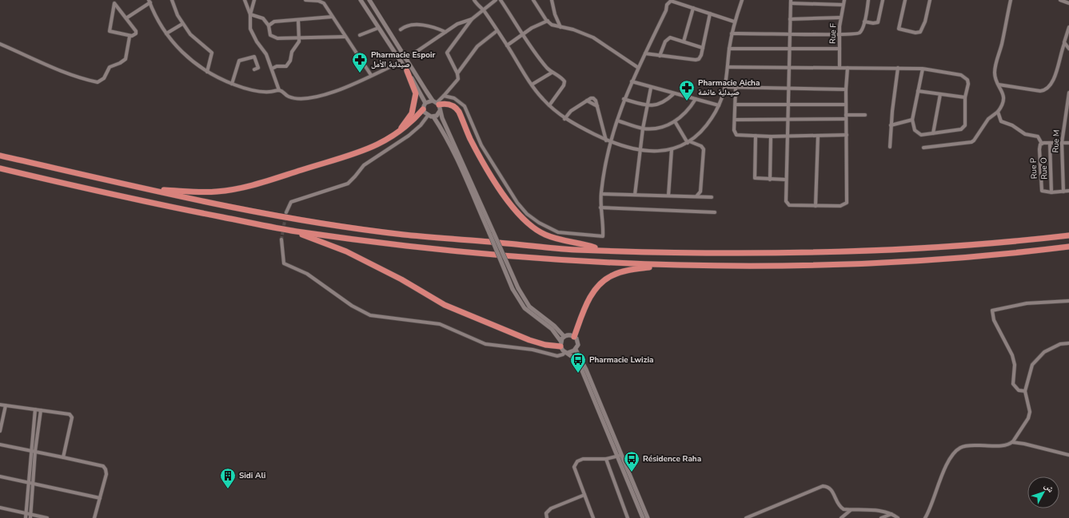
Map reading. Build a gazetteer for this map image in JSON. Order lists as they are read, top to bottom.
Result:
{
  "streets": {
    "street": [
      "Rue F",
      "Rue M",
      "Rue P",
      "Rue O"
    ]
  },
  "crossings": [
    ["Rue P", "Rue O"]
  ],
  "places": {
    "pharmacy": ["Pharmacie Espoir صيدلية الأمل", "Pharmacie Aicha صيدلية عائشة"],
    "bus stop": ["Pharmacie Lwizia", "Résidence Raha"],
    "building": ["Sidi Ali"]
  },
  "north": "top right"
}
